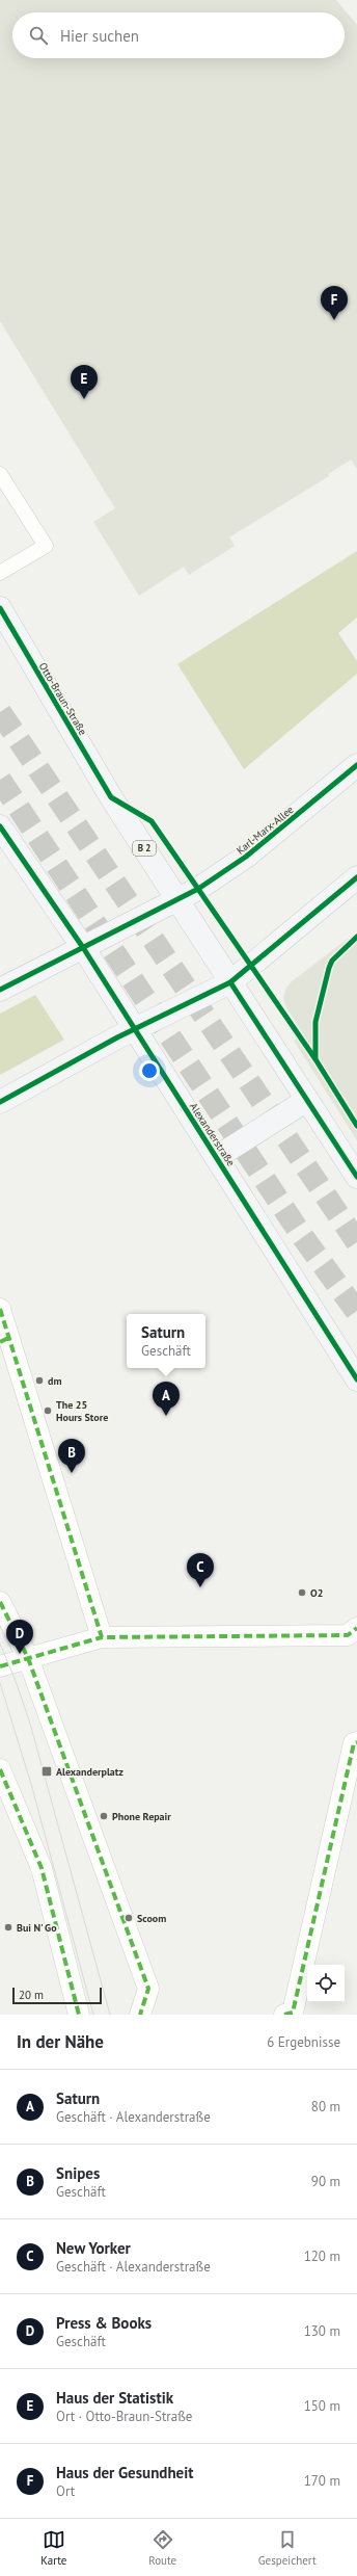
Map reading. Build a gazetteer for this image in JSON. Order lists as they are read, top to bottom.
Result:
{
  "streets": {
    "main road": [
      "Otto-Braun-Straße",
      "Karl-Marx-Allee",
      "B 2",
      "Alexanderstraße"
    ]
  },
  "crossings": [
    ["Otto-Braun-Straße", "Karl-Marx-Allee"],
    ["Otto-Braun-Straße", "B 2"],
    ["Karl-Marx-Allee", "B 2"]
  ],
  "places": {
    "other": [
      "dm",
      "The 25 Hours Store",
      "O2",
      "Phone Repair",
      "Scoom",
      "Bui N' Go"
    ],
    "transit": ["Alexanderplatz"]
  },
  "scale_bar": "20 m",
  "page": {
    "search": "Hier suchen",
    "pins": [
      "F",
      "E",
      "A",
      "B",
      "C",
      "D"
    ],
    "popup": ["Saturn", "Geschäft"],
    "scale": "20 m",
    "heading": ["In der Nähe", "6 Ergebnisse"],
    "list": [
      {
        "mark": "A",
        "name": "Saturn",
        "note": "Geschäft · Alexanderstraße",
        "value": "80 m"
      },
      {
        "mark": "B",
        "name": "Snipes",
        "note": "Geschäft",
        "value": "90 m"
      },
      {
        "mark": "C",
        "name": "New Yorker",
        "note": "Geschäft · Alexanderstraße",
        "value": "120 m"
      },
      {
        "mark": "D",
        "name": "Press & Books",
        "note": "Geschäft",
        "value": "130 m"
      },
      {
        "mark": "E",
        "name": "Haus der Statistik",
        "note": "Ort · Otto-Braun-Straße",
        "value": "150 m"
      },
      {
        "mark": "F",
        "name": "Haus der Gesundheit",
        "note": "Ort",
        "value": "170 m"
      }
    ],
    "nav": ["Karte", "Route", "Gespeichert"]
  }
}
